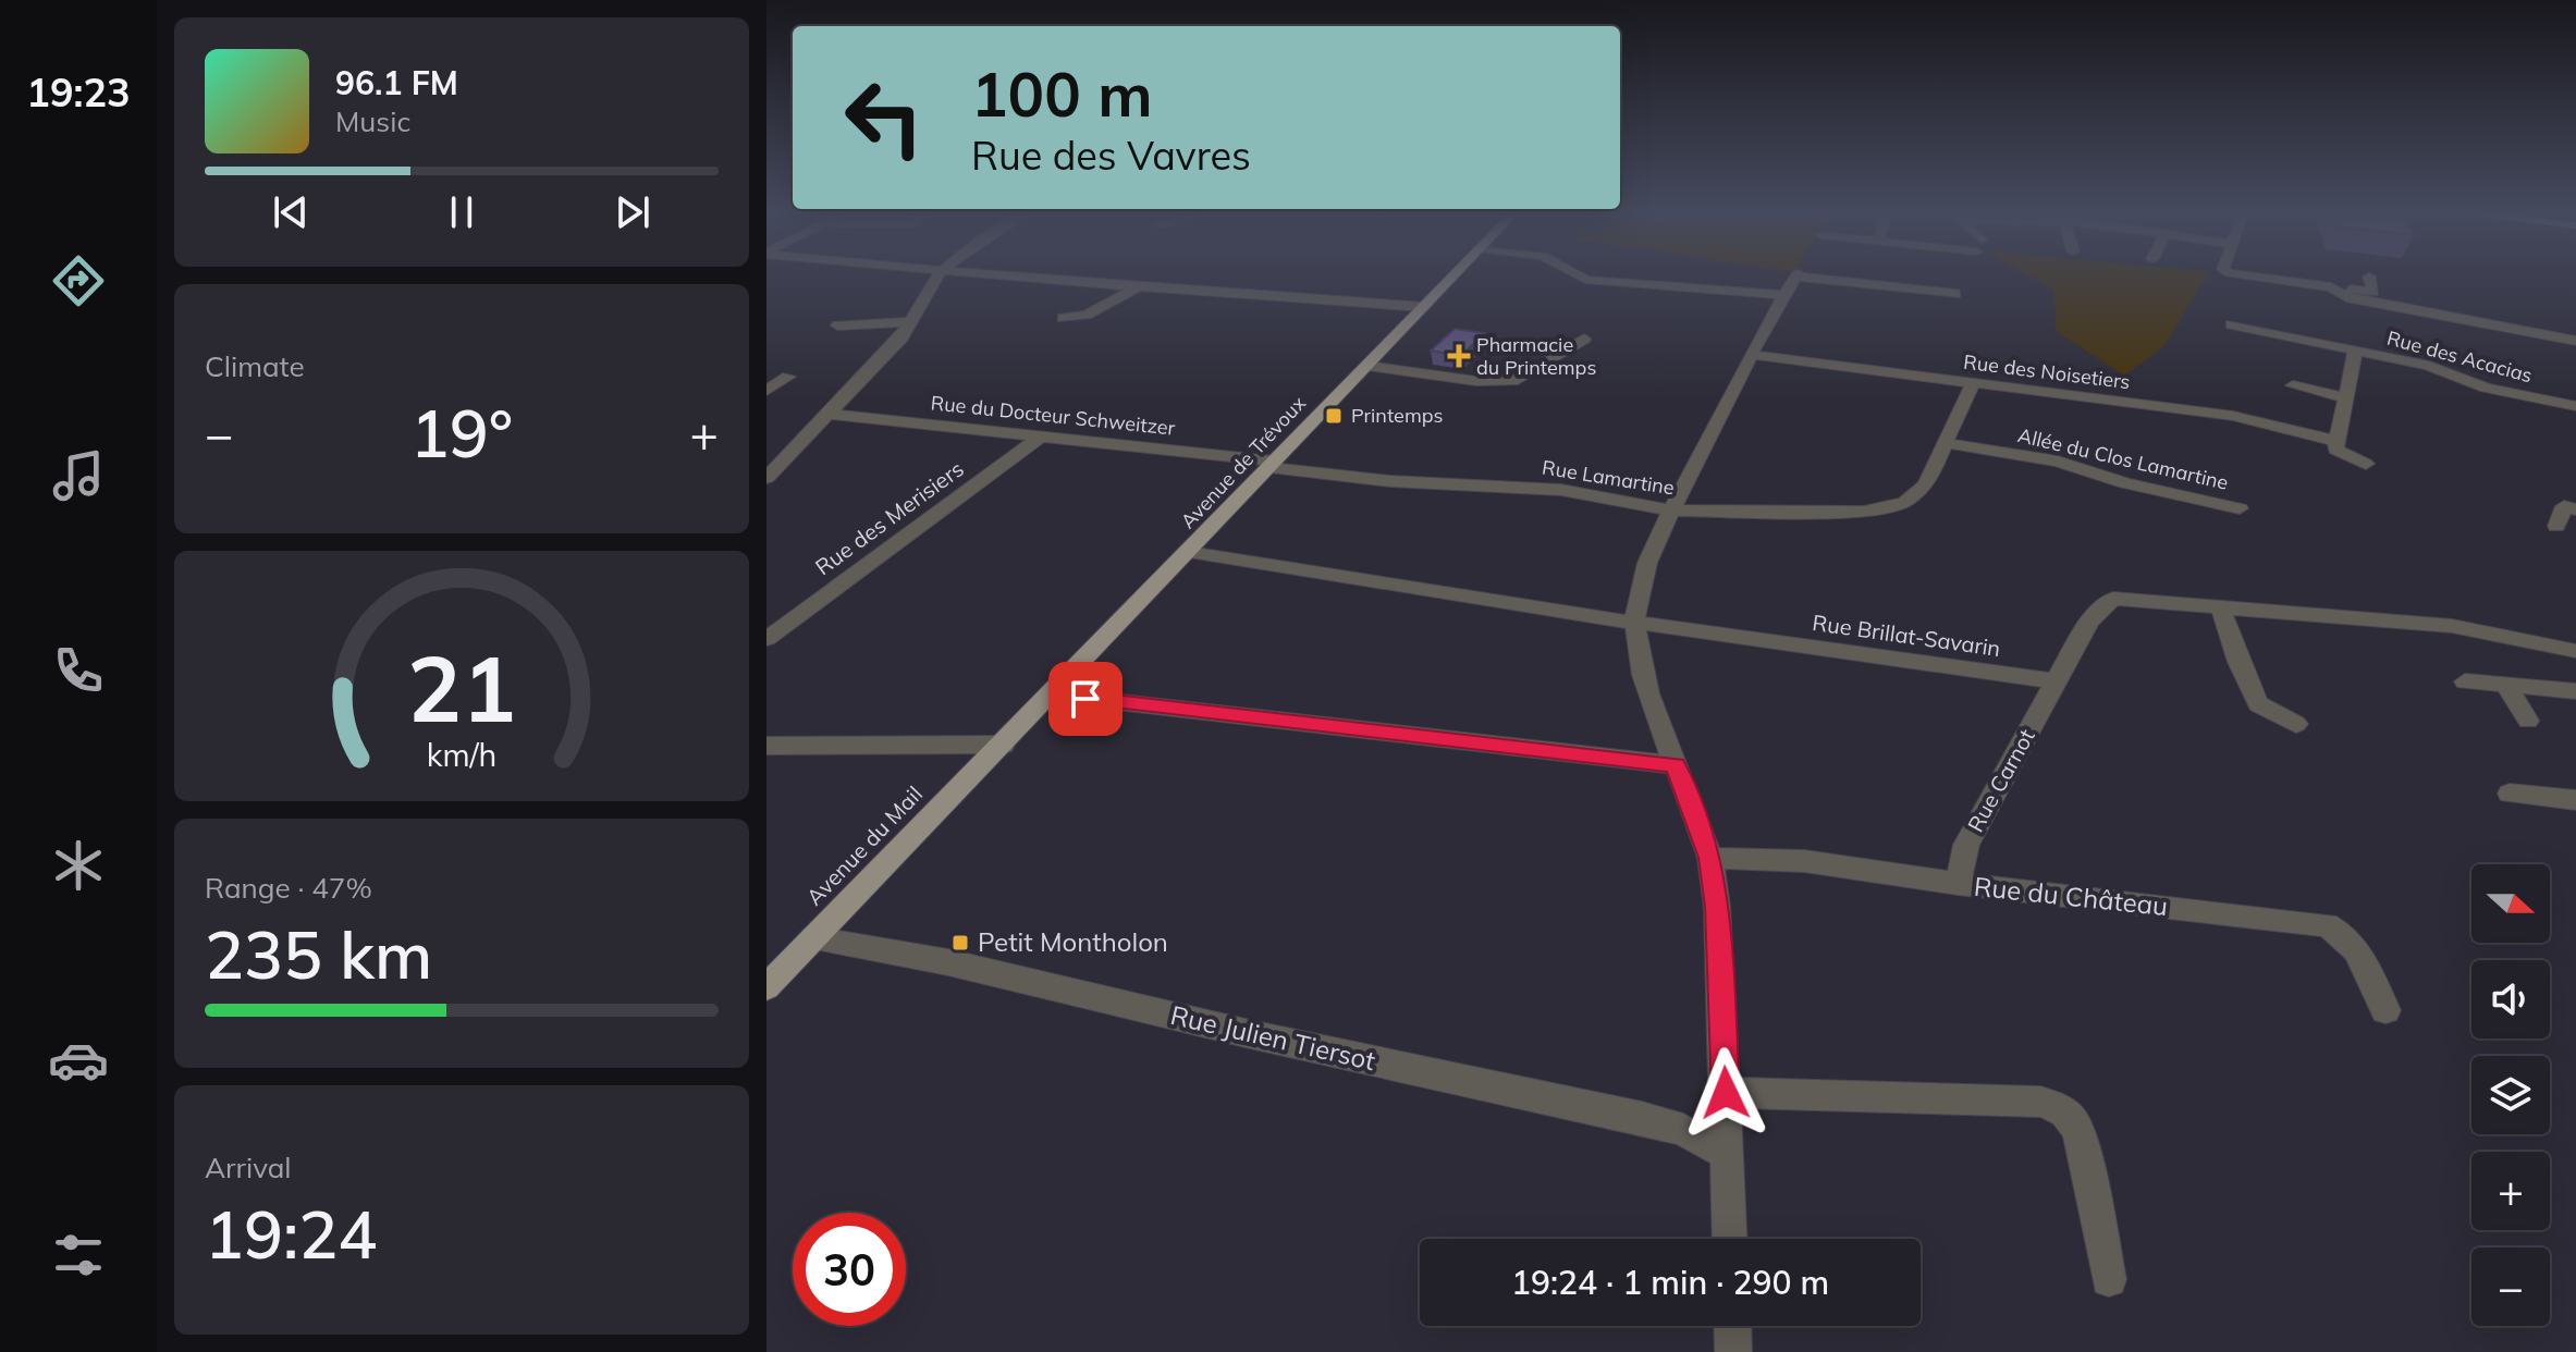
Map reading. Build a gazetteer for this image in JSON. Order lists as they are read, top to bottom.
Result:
{
  "streets": {
    "main road": ["Avenue de Trévoux", "Avenue du Mail"],
    "street": [
      "Rue des Acacias",
      "Rue des Noisetiers",
      "Rue du Docteur Schweitzer",
      "Allée du Clos Lamartine",
      "Rue Lamartine",
      "Rue des Merisiers",
      "Rue Brillat-Savarin",
      "Rue Carnot",
      "Rue du Château",
      "Rue Julien Tiersot"
    ]
  },
  "crossings": [
    ["Rue des Noisetiers", "Rue Lamartine"],
    ["Rue du Docteur Schweitzer", "Avenue de Trévoux"],
    ["Rue du Docteur Schweitzer", "Rue Lamartine"],
    ["Rue du Docteur Schweitzer", "Rue des Merisiers"],
    ["Allée du Clos Lamartine", "Rue Lamartine"],
    ["Avenue de Trévoux", "Rue Lamartine"],
    ["Avenue de Trévoux", "Rue Brillat-Savarin"],
    ["Avenue de Trévoux", "Avenue du Mail"],
    ["Rue Brillat-Savarin", "Rue Carnot"],
    ["Rue Carnot", "Rue du Château"],
    ["Avenue du Mail", "Rue Julien Tiersot"]
  ],
  "places": {
    "health": ["Pharmacie du Printemps"],
    "transit": ["Printemps", "Petit Montholon"]
  },
  "north": "right",
  "page": {
    "tabs": "19:23",
    "turn": ["100 m", "Rue des Vavres"],
    "song": ["96.1 FM", "Music"],
    "tile": [
      "Climate",
      ["Range · 47%", "235 km"],
      ["Arrival", "19:24"]
    ],
    "heat": ["−", "19°", "+"],
    "map_buttons": ["+", "−"],
    "limit": "30",
    "trip": "19:24 · 1 min · 290 m",
    "gauge": ["21", "km/h"]
  }
}
